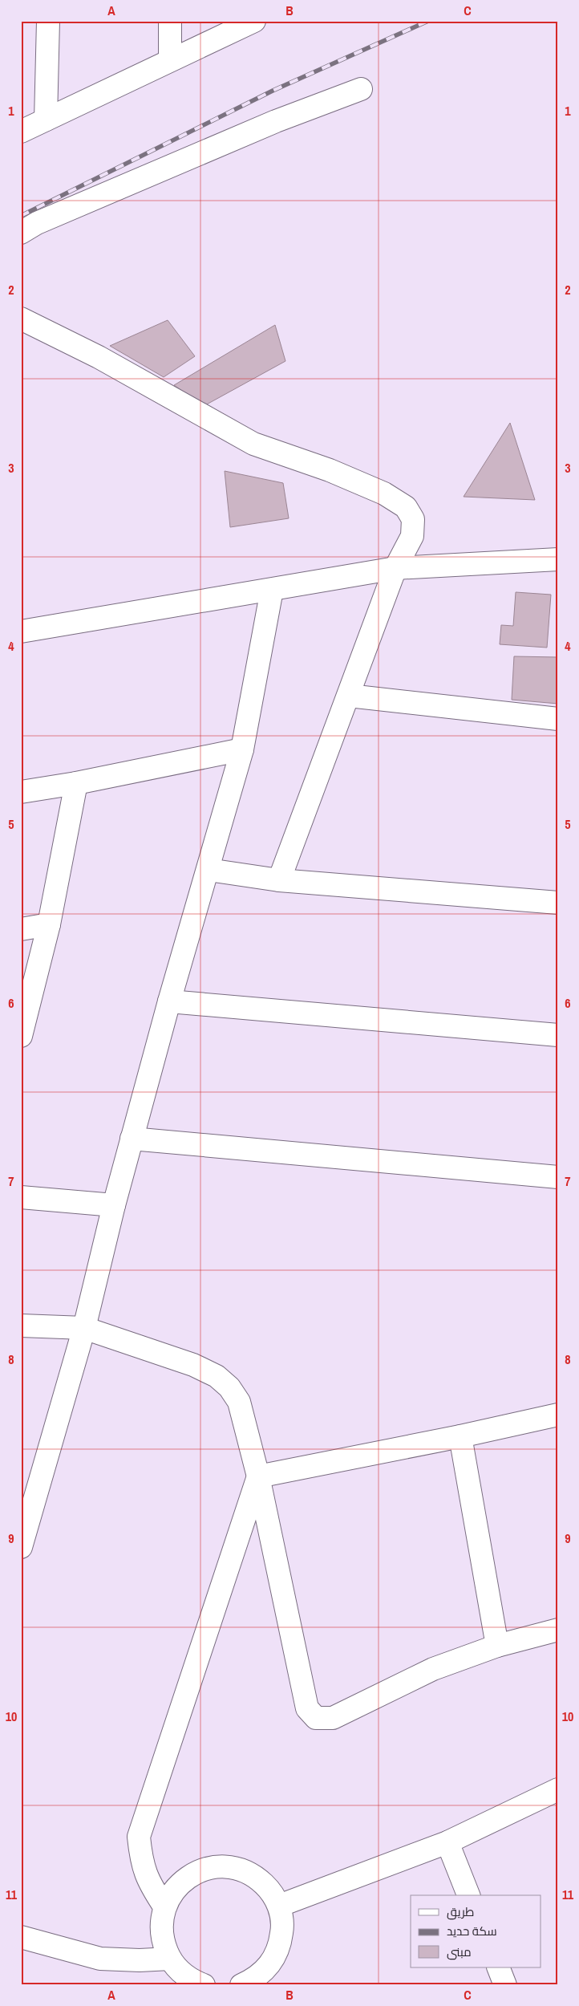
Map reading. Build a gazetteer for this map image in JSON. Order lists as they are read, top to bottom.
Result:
{
  "legend": ["طريق", "سكة حديد", "مبنى"],
  "grid": {
    "columns": ["A", "B", "C"],
    "rows": [
      "1",
      "2",
      "3",
      "4",
      "5",
      "6",
      "7",
      "8",
      "9",
      "10",
      "11"
    ]
  }
}
